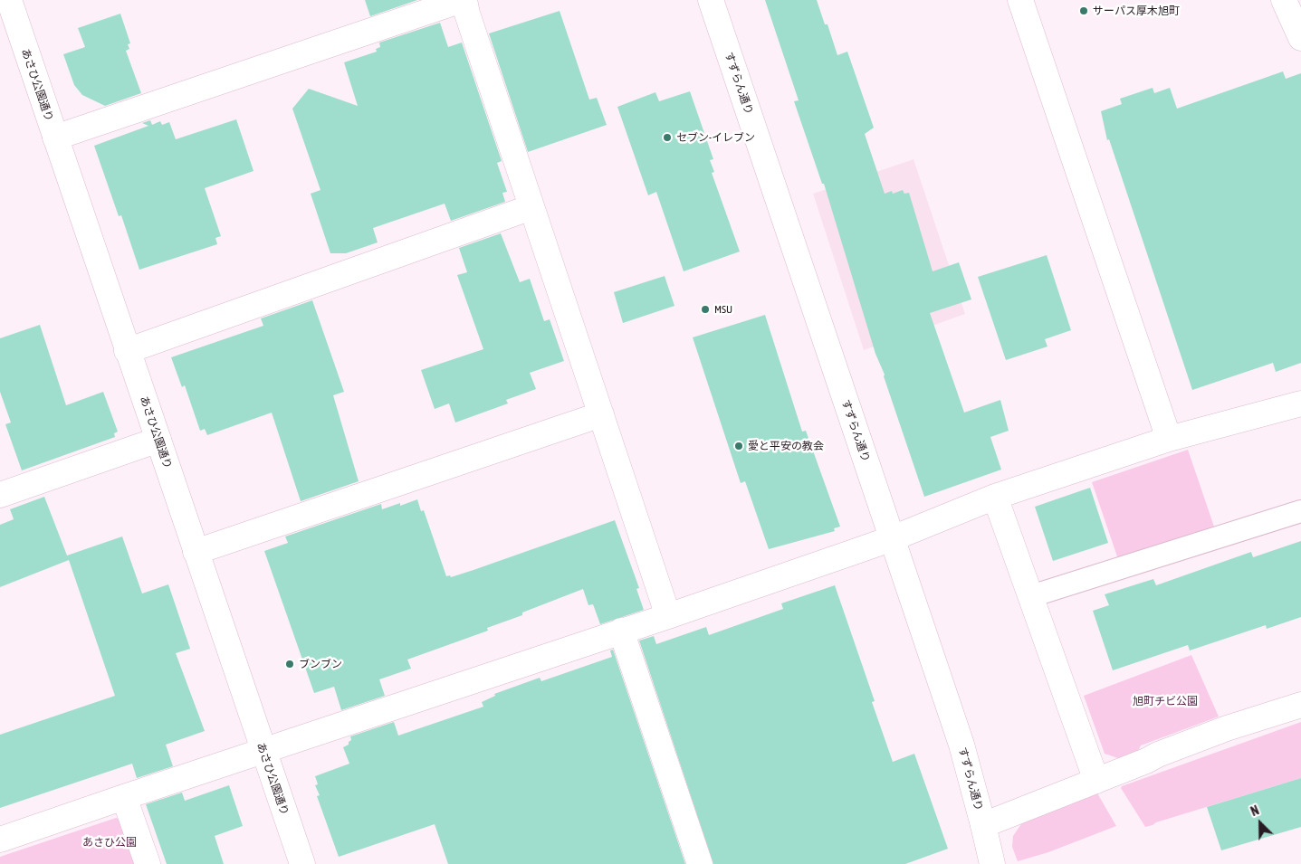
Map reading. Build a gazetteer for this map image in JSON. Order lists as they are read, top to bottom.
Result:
{
  "streets": {
    "street": ["すずらん通り", "あさひ公園通り"]
  },
  "parks": ["旭町チビ公園", "あさひ公園"],
  "places": [
    "サーパス厚木旭町",
    "セブン-イレブン",
    "MSU",
    "愛と平安の教会",
    "ブンブン"
  ],
  "north": "top left"
}
